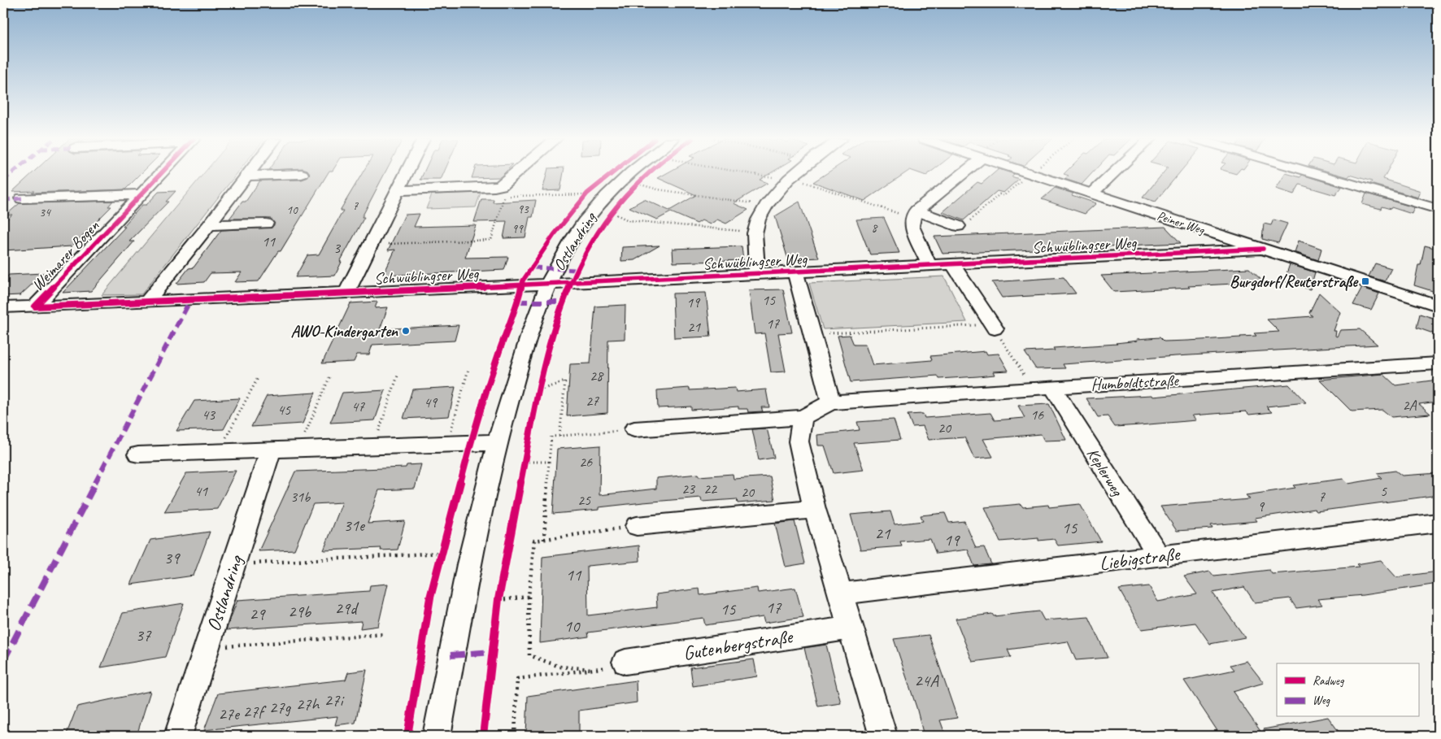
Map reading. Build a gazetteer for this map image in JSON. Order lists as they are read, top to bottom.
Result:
{
  "streets": {
    "street": [
      "Peiner Weg",
      "Ostlandring",
      "Schwüblingser Weg",
      "Weimarer Bogen",
      "Humboldtstraße",
      "Keplerweg",
      "Liebigstraße",
      "Gutenbergstraße"
    ]
  },
  "crossings": [
    ["Peiner Weg", "Schwüblingser Weg"],
    ["Ostlandring", "Schwüblingser Weg"],
    ["Schwüblingser Weg", "Weimarer Bogen"],
    ["Humboldtstraße", "Keplerweg"],
    ["Keplerweg", "Liebigstraße"]
  ],
  "places": {
    "transit": ["Burgdorf/Reuterstraße"],
    "other": ["AWO-Kindergarten"]
  },
  "house_numbers": [
    "7",
    "93",
    "10",
    "34",
    "8",
    "99",
    "11",
    "3",
    "15",
    "19",
    "17",
    "21",
    "28",
    "27",
    "49",
    "2A",
    "47",
    "45",
    "43",
    "16",
    "20",
    "26",
    "23",
    "22",
    "41",
    "5",
    "20",
    "31b",
    "7",
    "25",
    "9",
    "31e",
    "15",
    "21",
    "19",
    "39",
    "11",
    "17",
    "29d",
    "15",
    "29b",
    "29",
    "10",
    "37",
    "24A",
    "27i",
    "27h",
    "27g",
    "27f",
    "27e"
  ],
  "legend": ["Radweg", "Weg"]
}
